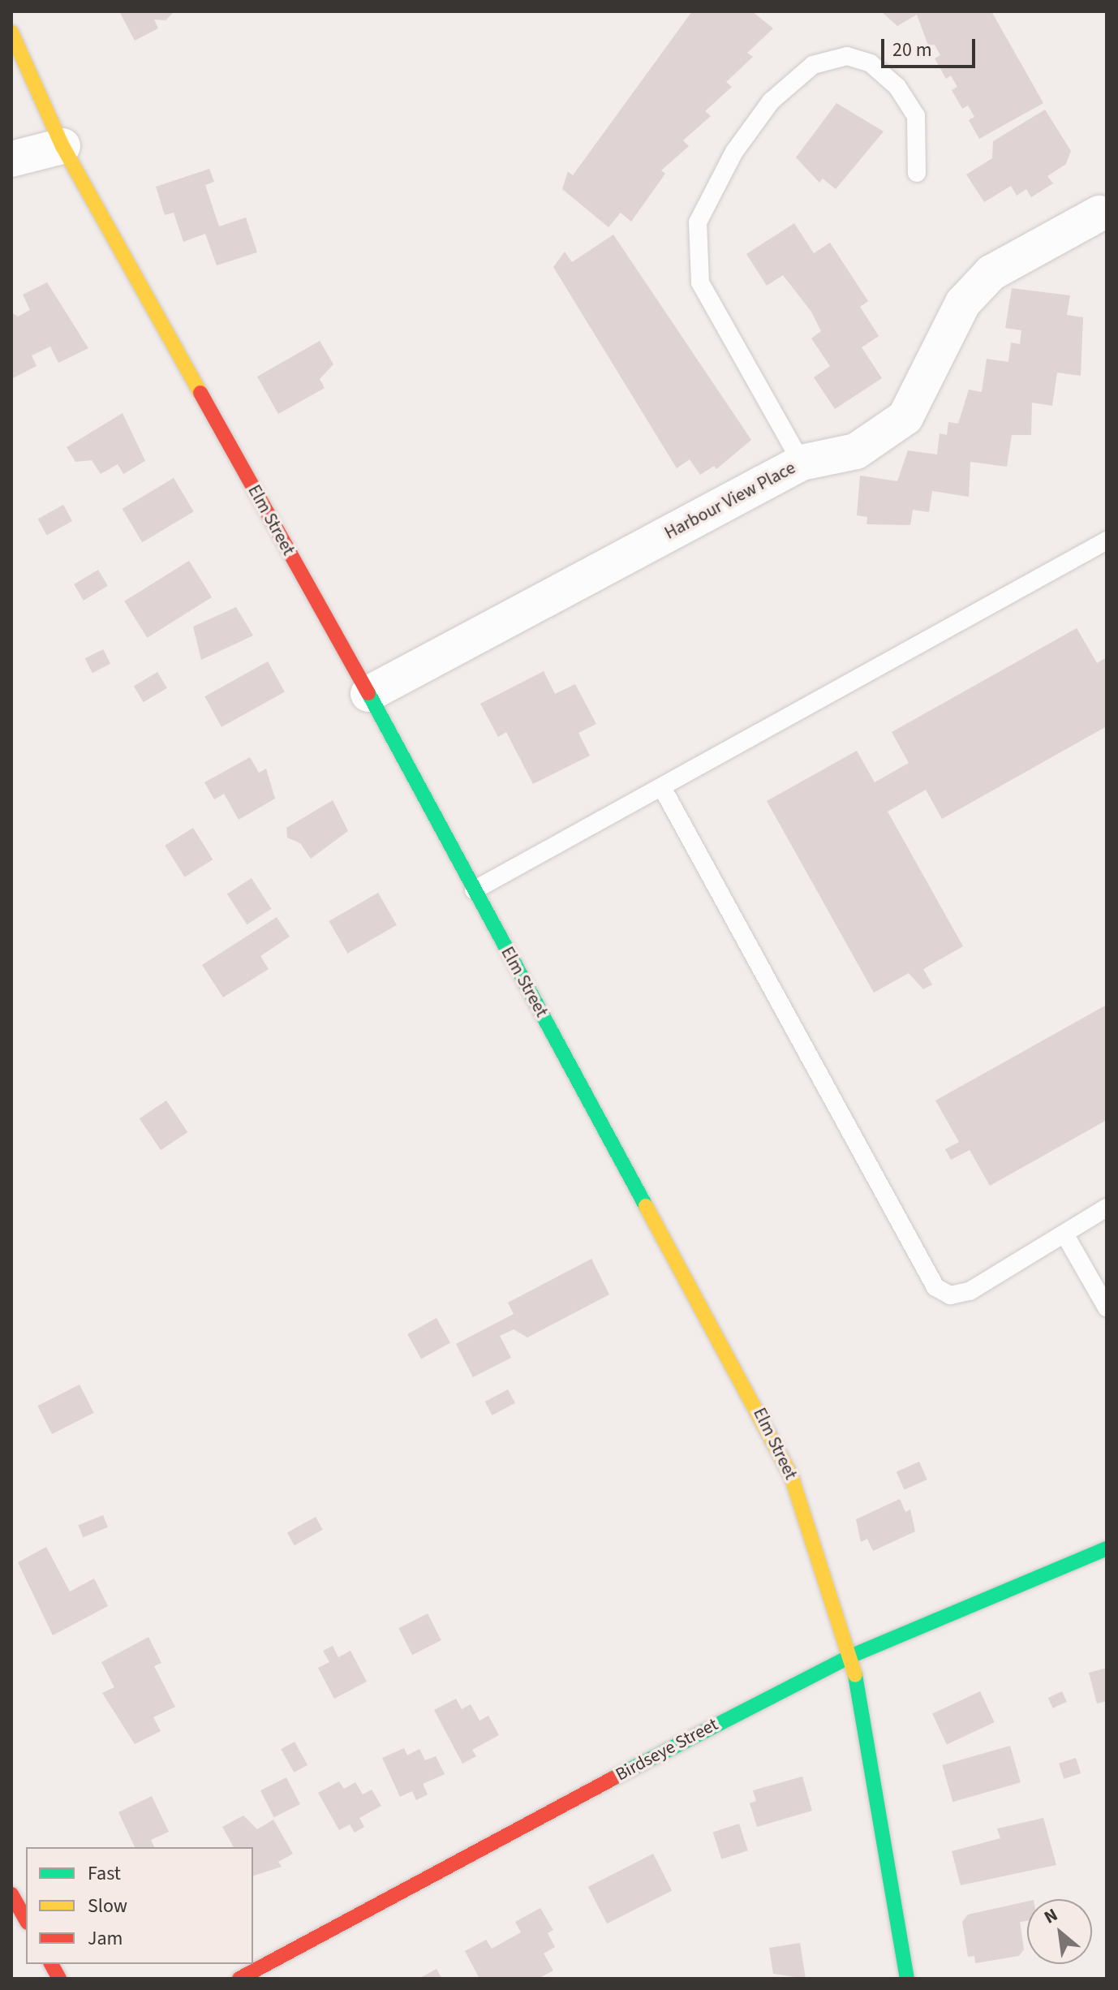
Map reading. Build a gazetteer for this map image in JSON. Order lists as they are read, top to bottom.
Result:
{
  "streets": {
    "street": ["Harbour View Place", "Elm Street", "Birdseye Street"]
  },
  "crossings": [
    ["Harbour View Place", "Elm Street"],
    ["Elm Street", "Birdseye Street"]
  ],
  "legend": ["Fast", "Slow", "Jam"],
  "scale_bar": "20 m",
  "north": "top left"
}
